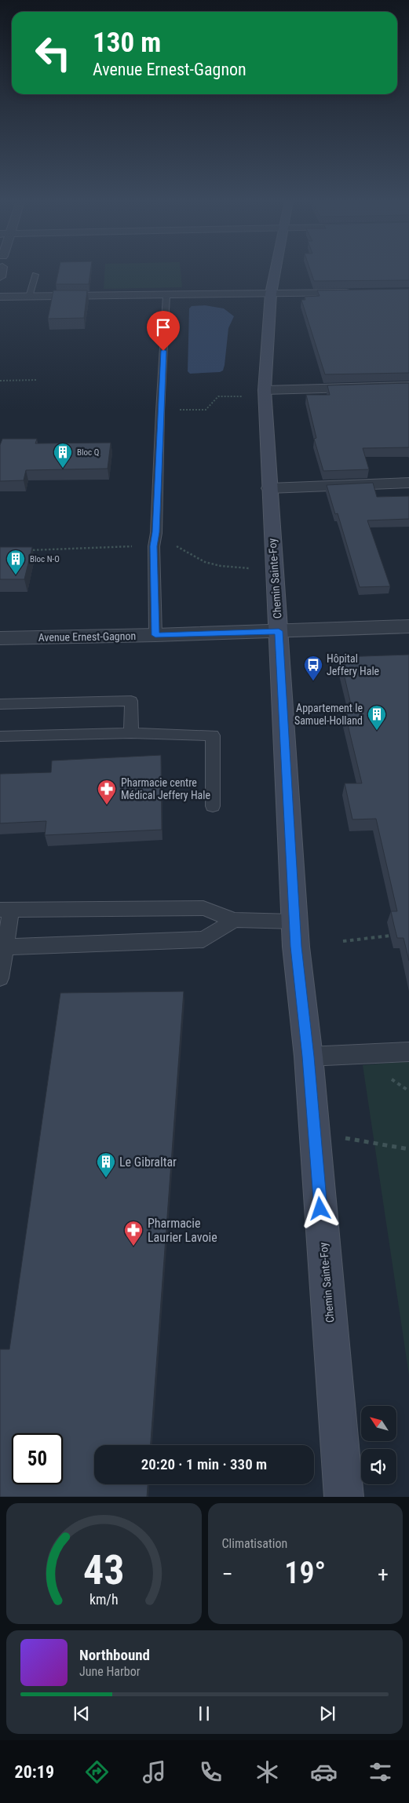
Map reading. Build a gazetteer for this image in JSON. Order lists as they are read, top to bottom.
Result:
{
  "streets": {
    "main road": ["Chemin Sainte-Foy"],
    "street": ["Avenue Ernest-Gagnon"]
  },
  "crossings": [
    ["Chemin Sainte-Foy", "Avenue Ernest-Gagnon"]
  ],
  "places": {
    "building": [
      "Bloc Q",
      "Bloc N-O",
      "Appartement le Samuel-Holland",
      "Le Gibraltar"
    ],
    "bus stop": ["Hôpital Jeffery Hale"],
    "pharmacy": ["Pharmacie centre Médical Jeffery Hale", "Pharmacie Laurier Lavoie"]
  },
  "north": "top left",
  "page": {
    "turn": ["130 m", "Avenue Ernest-Gagnon"],
    "limit": "50",
    "trip": "20:20 · 1 min · 330 m",
    "tile": "Climatisation",
    "heat": ["−", "19°", "+"],
    "song": ["Northbound", "June Harbor"],
    "tabs": "20:19",
    "gauge": ["43", "km/h"]
  }
}
